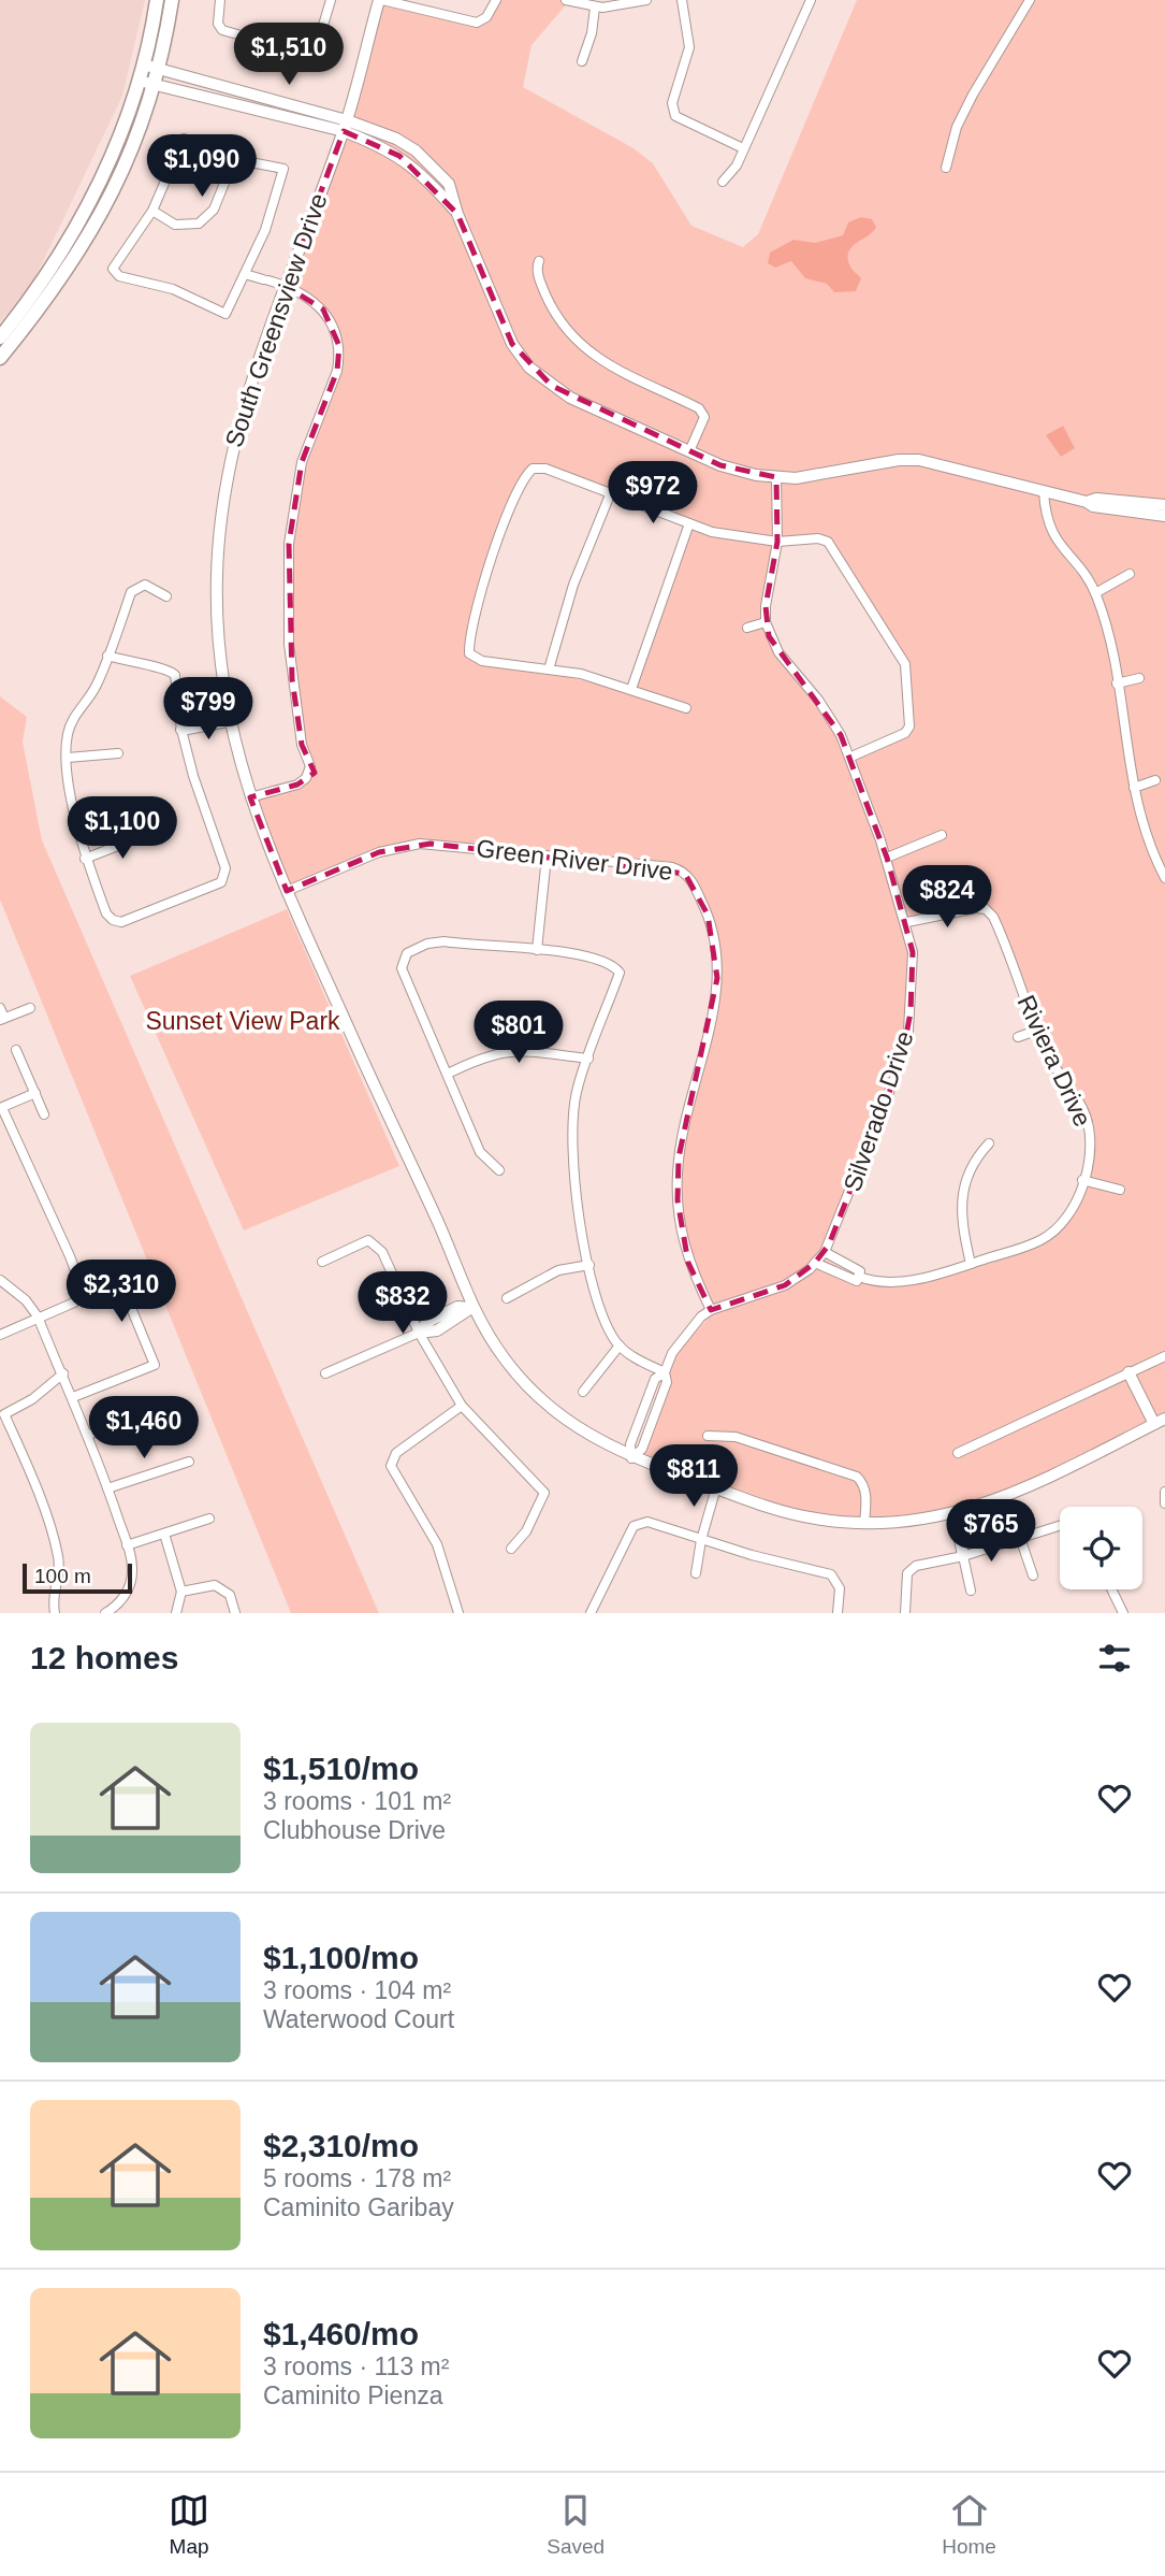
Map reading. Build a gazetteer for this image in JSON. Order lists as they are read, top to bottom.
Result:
{
  "streets": {
    "street": [
      "South Greensview Drive",
      "Green River Drive",
      "Riviera Drive",
      "Silverado Drive"
    ]
  },
  "crossings": [
    ["South Greensview Drive", "Green River Drive"],
    ["South Greensview Drive", "Silverado Drive"],
    ["Green River Drive", "Silverado Drive"],
    ["Riviera Drive", "Silverado Drive"]
  ],
  "parks": ["Sunset View Park"],
  "scale_bar": "100 m",
  "page": {
    "price": [
      "$1,510",
      "$1,090",
      "$972",
      "$799",
      "$1,100",
      "$824",
      "$801",
      "$2,310",
      "$832",
      "$1,460",
      "$811",
      "$765"
    ],
    "scale": "100 m",
    "heading": "12 homes",
    "list": [
      {
        "name": "$1,510/mo",
        "note": "3 rooms · 101 m² · Clubhouse Drive"
      },
      {
        "name": "$1,100/mo",
        "note": "3 rooms · 104 m² · Waterwood Court"
      },
      {
        "name": "$2,310/mo",
        "note": "5 rooms · 178 m² · Caminito Garibay"
      },
      {
        "name": "$1,460/mo",
        "note": "3 rooms · 113 m² · Caminito Pienza"
      }
    ],
    "tabs": ["Map", "Saved", "Home"]
  }
}
